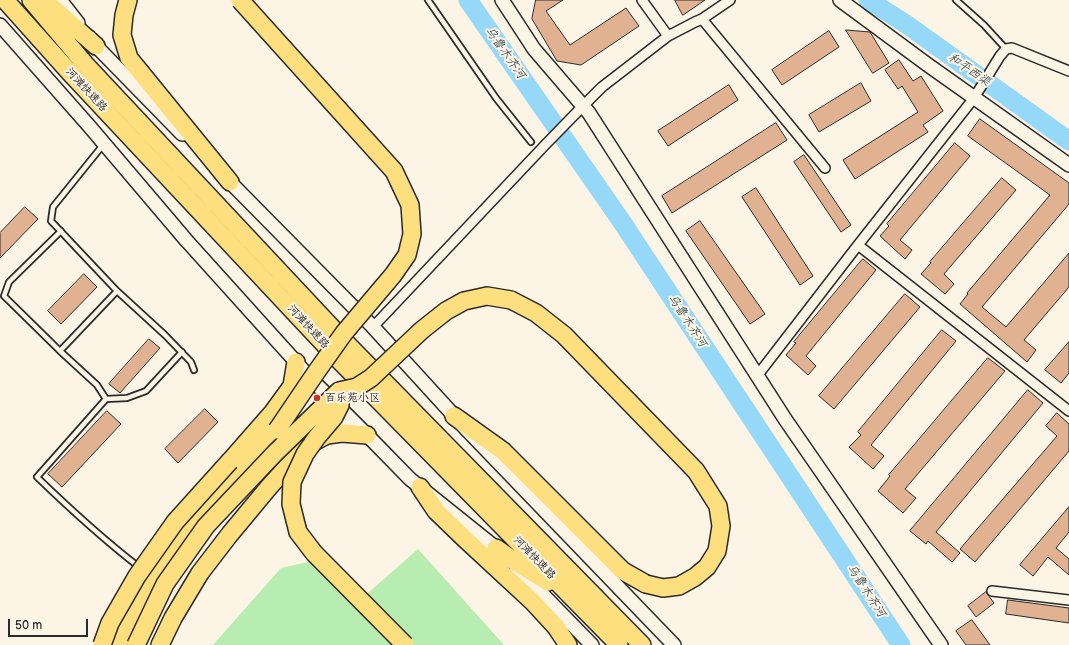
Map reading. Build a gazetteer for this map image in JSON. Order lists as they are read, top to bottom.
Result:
{
  "streets": {
    "highway": ["河滩快速路"]
  },
  "water": ["乌鲁木齐河", "和平西渠"],
  "places": ["百乐苑小区"],
  "scale_bar": "50 m"
}
